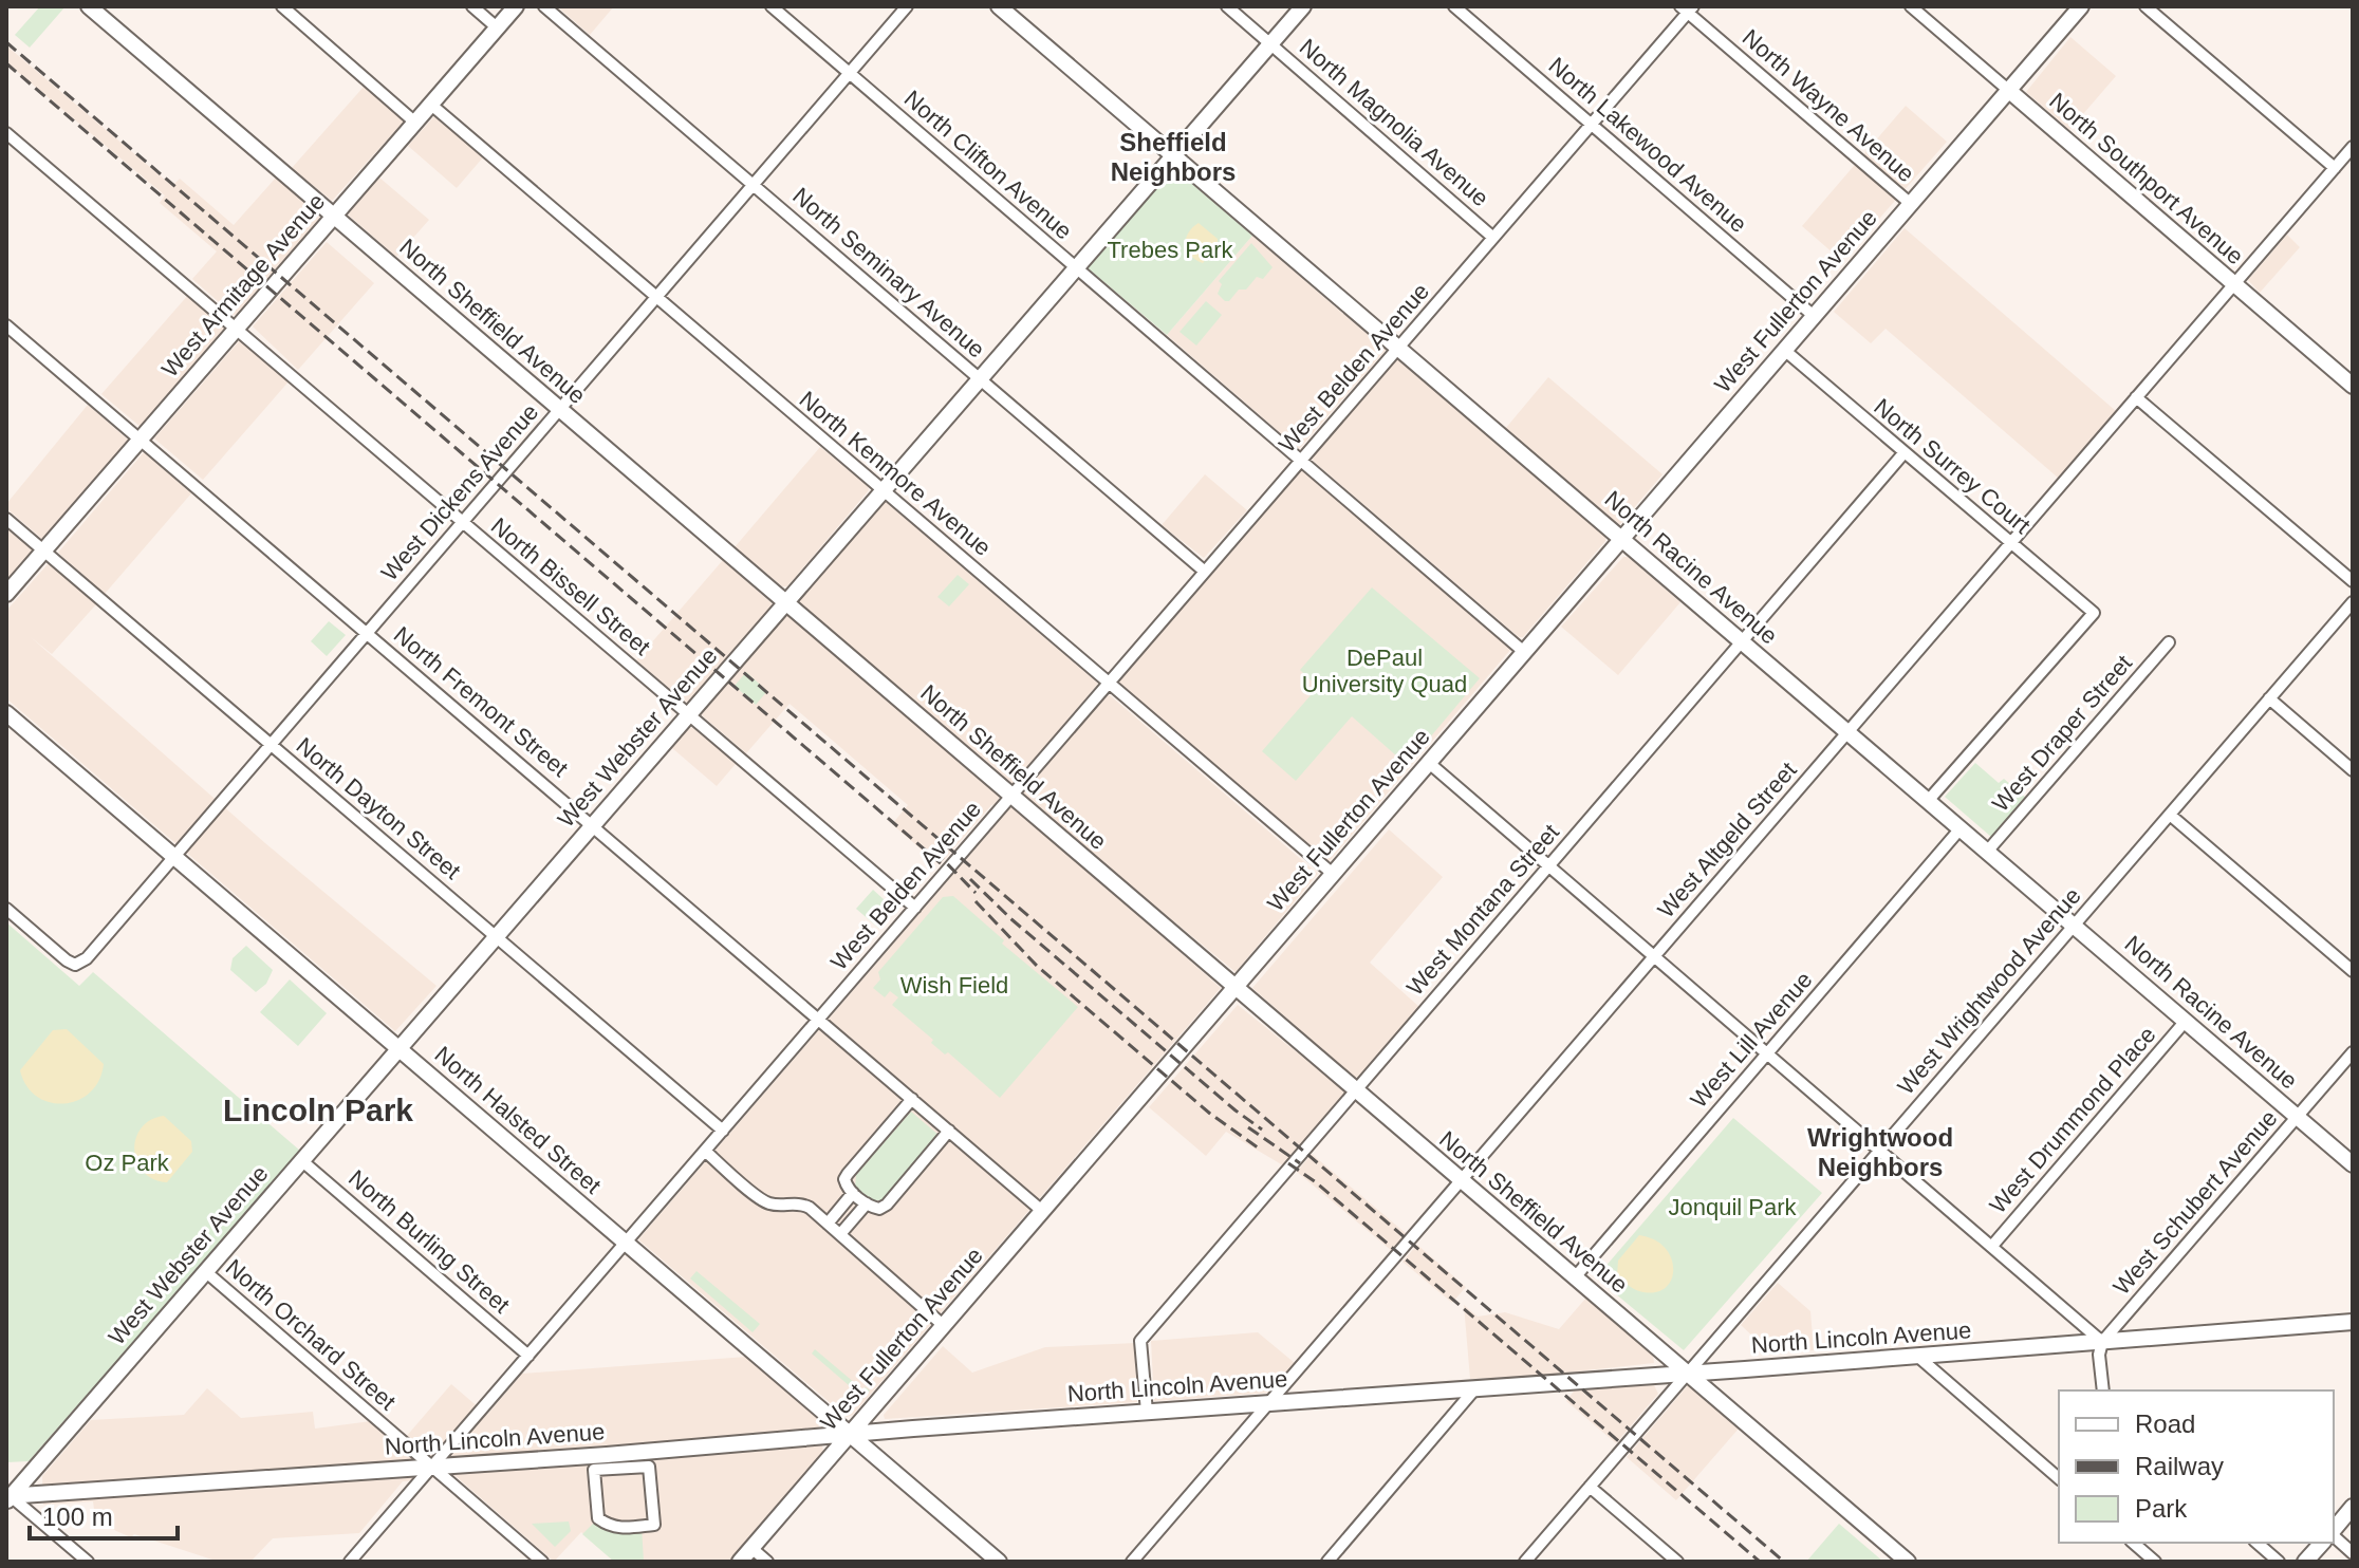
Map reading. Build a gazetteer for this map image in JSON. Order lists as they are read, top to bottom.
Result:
{
  "streets": {
    "street": [
      "North Wayne Avenue",
      "North Magnolia Avenue",
      "North Lakewood Avenue",
      "North Clifton Avenue",
      "North Southport Avenue",
      "North Seminary Avenue",
      "West Armitage Avenue",
      "West Fullerton Avenue",
      "North Sheffield Avenue",
      "West Belden Avenue",
      "North Surrey Court",
      "North Kenmore Avenue",
      "West Dickens Avenue",
      "North Racine Avenue",
      "North Bissell Street",
      "North Fremont Street",
      "West Draper Street",
      "West Webster Avenue",
      "North Dayton Street",
      "West Altgeld Street",
      "West Montana Street",
      "West Wrightwood Avenue",
      "West Lill Avenue",
      "North Halsted Street",
      "West Drummond Place",
      "West Schubert Avenue",
      "North Burling Street",
      "North Orchard Street",
      "North Lincoln Avenue"
    ]
  },
  "crossings": [
    ["North Wayne Avenue", "West Fullerton Avenue"],
    ["North Wayne Avenue", "West Belden Avenue"],
    ["North Magnolia Avenue", "West Belden Avenue"],
    ["North Magnolia Avenue", "West Webster Avenue"],
    ["North Lakewood Avenue", "West Fullerton Avenue"],
    ["North Lakewood Avenue", "West Belden Avenue"],
    ["North Clifton Avenue", "West Fullerton Avenue"],
    ["North Clifton Avenue", "West Belden Avenue"],
    ["North Clifton Avenue", "West Dickens Avenue"],
    ["North Clifton Avenue", "West Webster Avenue"],
    ["North Southport Avenue", "West Fullerton Avenue"],
    ["North Southport Avenue", "West Altgeld Street"],
    ["North Seminary Avenue", "West Belden Avenue"],
    ["North Seminary Avenue", "West Dickens Avenue"],
    ["North Seminary Avenue", "West Webster Avenue"],
    ["West Armitage Avenue", "North Sheffield Avenue"],
    ["West Armitage Avenue", "North Kenmore Avenue"],
    ["West Armitage Avenue", "North Bissell Street"],
    ["West Armitage Avenue", "North Fremont Street"],
    ["West Armitage Avenue", "North Dayton Street"],
    ["West Fullerton Avenue", "North Sheffield Avenue"],
    ["West Fullerton Avenue", "North Surrey Court"],
    ["West Fullerton Avenue", "North Kenmore Avenue"],
    ["West Fullerton Avenue", "North Racine Avenue"],
    ["West Fullerton Avenue", "North Fremont Street"],
    ["West Fullerton Avenue", "North Halsted Street"],
    ["West Fullerton Avenue", "North Lincoln Avenue"],
    ["North Sheffield Avenue", "West Belden Avenue"],
    ["North Sheffield Avenue", "West Dickens Avenue"],
    ["North Sheffield Avenue", "West Webster Avenue"],
    ["North Sheffield Avenue", "West Altgeld Street"],
    ["North Sheffield Avenue", "West Montana Street"],
    ["North Sheffield Avenue", "West Wrightwood Avenue"],
    ["North Sheffield Avenue", "West Lill Avenue"],
    ["North Sheffield Avenue", "North Lincoln Avenue"],
    ["West Belden Avenue", "North Kenmore Avenue"],
    ["West Belden Avenue", "North Racine Avenue"],
    ["West Belden Avenue", "North Bissell Street"],
    ["West Belden Avenue", "North Fremont Street"],
    ["West Belden Avenue", "North Dayton Street"],
    ["West Belden Avenue", "North Halsted Street"],
    ["West Belden Avenue", "North Burling Street"],
    ["West Belden Avenue", "North Orchard Street"],
    ["West Belden Avenue", "North Lincoln Avenue"],
    ["North Surrey Court", "North Racine Avenue"],
    ["North Surrey Court", "West Altgeld Street"],
    ["North Surrey Court", "West Montana Street"],
    ["North Kenmore Avenue", "West Dickens Avenue"],
    ["North Kenmore Avenue", "West Webster Avenue"],
    ["West Dickens Avenue", "North Bissell Street"],
    ["West Dickens Avenue", "North Fremont Street"],
    ["West Dickens Avenue", "North Dayton Street"],
    ["West Dickens Avenue", "North Halsted Street"],
    ["North Racine Avenue", "West Draper Street"],
    ["North Racine Avenue", "West Webster Avenue"],
    ["North Racine Avenue", "West Altgeld Street"],
    ["North Racine Avenue", "West Montana Street"],
    ["North Racine Avenue", "West Wrightwood Avenue"],
    ["North Racine Avenue", "West Lill Avenue"],
    ["North Racine Avenue", "West Drummond Place"],
    ["North Racine Avenue", "West Schubert Avenue"],
    ["North Bissell Street", "West Webster Avenue"],
    ["North Fremont Street", "West Webster Avenue"],
    ["West Webster Avenue", "North Dayton Street"],
    ["West Webster Avenue", "North Halsted Street"],
    ["West Webster Avenue", "North Burling Street"],
    ["West Webster Avenue", "North Orchard Street"],
    ["West Webster Avenue", "North Lincoln Avenue"],
    ["West Altgeld Street", "North Lincoln Avenue"],
    ["West Montana Street", "North Lincoln Avenue"],
    ["West Wrightwood Avenue", "North Lincoln Avenue"],
    ["North Halsted Street", "North Lincoln Avenue"],
    ["West Schubert Avenue", "North Lincoln Avenue"],
    ["North Orchard Street", "North Lincoln Avenue"]
  ],
  "districts": ["Sheffield Neighbors", "Lincoln Park", "Wrightwood Neighbors"],
  "parks": [
    "Trebes Park",
    "DePaul University Quad",
    "Wish Field",
    "Oz Park",
    "Jonquil Park"
  ],
  "legend": ["Road", "Railway", "Park"],
  "scale_bar": "100 m"
}
